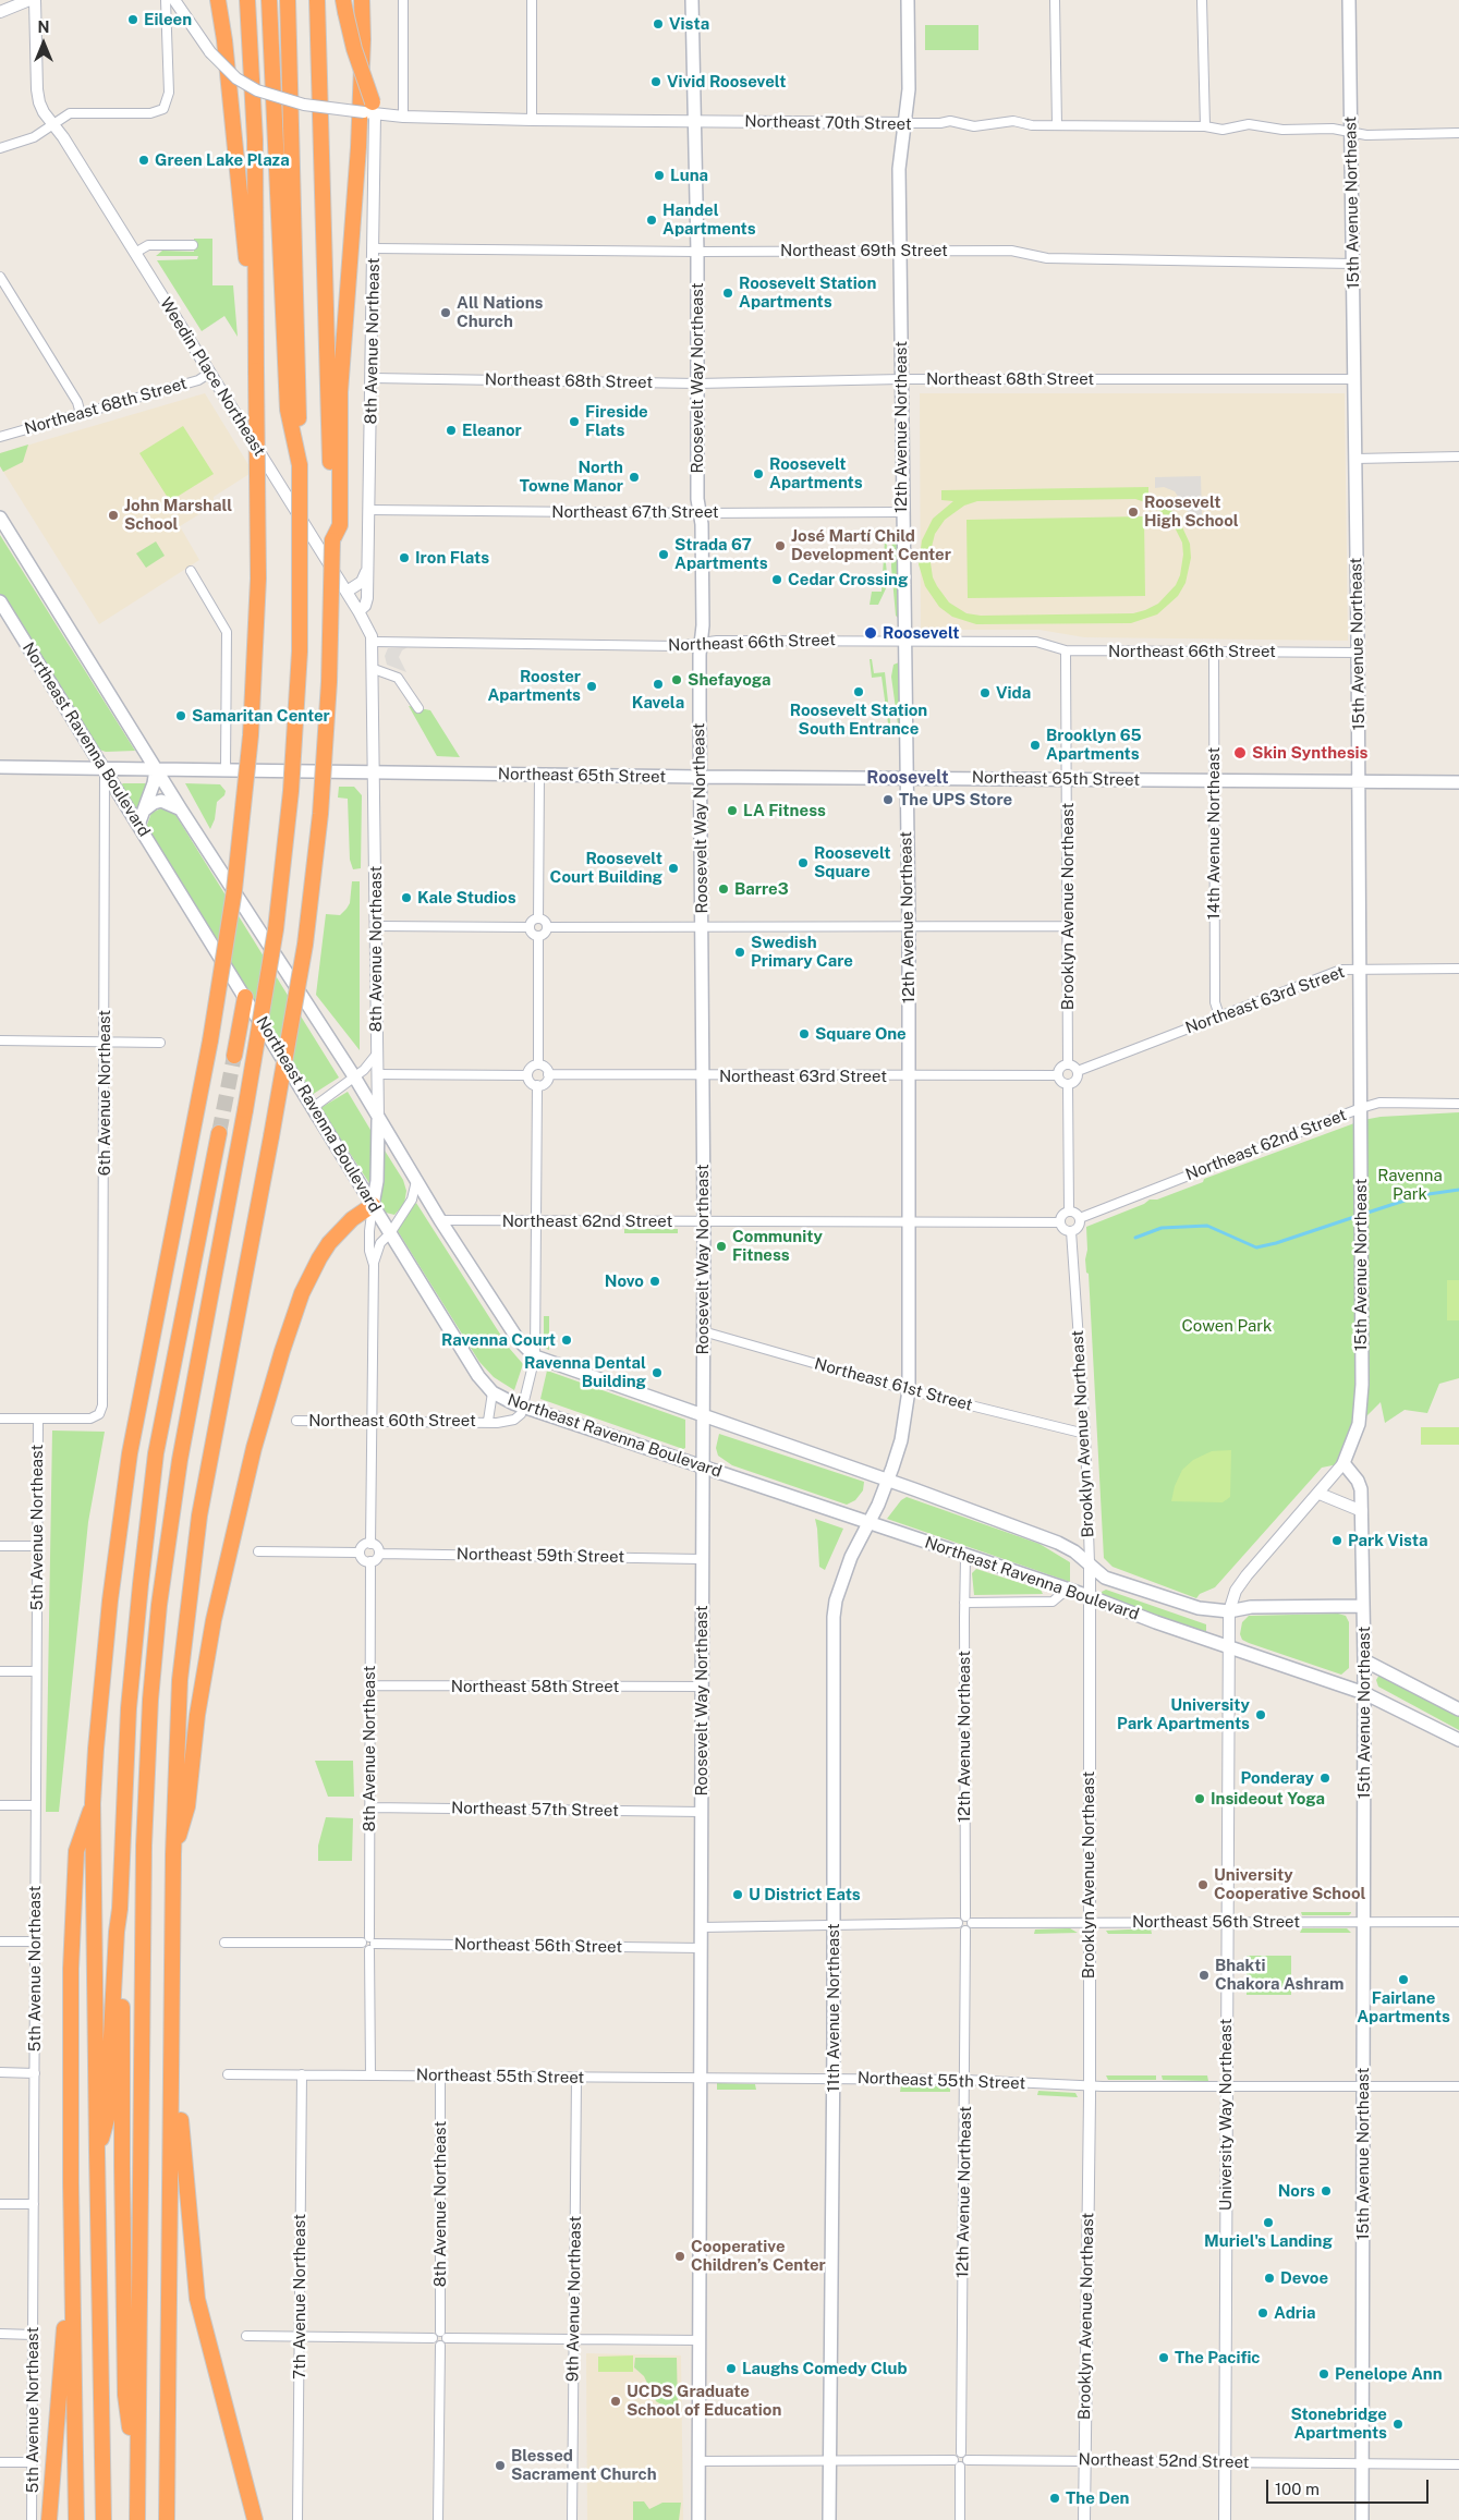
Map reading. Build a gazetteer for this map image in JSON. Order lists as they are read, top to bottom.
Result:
{
  "streets": {
    "main road": [
      "15th Avenue Northeast",
      "8th Avenue Northeast",
      "Roosevelt Way Northeast",
      "12th Avenue Northeast",
      "Northeast Ravenna Boulevard",
      "Northeast 65th Street",
      "11th Avenue Northeast"
    ],
    "street": [
      "Northeast 70th Street",
      "Northeast 69th Street",
      "Weedin Place Northeast",
      "Northeast 68th Street",
      "Northeast 67th Street",
      "Northeast 66th Street",
      "14th Avenue Northeast",
      "Brooklyn Avenue Northeast",
      "Northeast 63rd Street",
      "6th Avenue Northeast",
      "Northeast 62nd Street",
      "Northeast 61st Street",
      "Northeast 60th Street",
      "5th Avenue Northeast",
      "Northeast 59th Street",
      "Northeast 58th Street",
      "Northeast 57th Street",
      "Northeast 56th Street",
      "Northeast 55th Street",
      "University Way Northeast",
      "7th Avenue Northeast",
      "9th Avenue Northeast",
      "Northeast 52nd Street"
    ]
  },
  "crossings": [
    ["Northeast 70th Street", "15th Avenue Northeast"],
    ["Northeast 70th Street", "8th Avenue Northeast"],
    ["Northeast 70th Street", "Roosevelt Way Northeast"],
    ["Northeast 70th Street", "12th Avenue Northeast"],
    ["15th Avenue Northeast", "Northeast 69th Street"],
    ["15th Avenue Northeast", "Northeast 68th Street"],
    ["15th Avenue Northeast", "Northeast 66th Street"],
    ["15th Avenue Northeast", "Northeast Ravenna Boulevard"],
    ["15th Avenue Northeast", "Northeast 65th Street"],
    ["15th Avenue Northeast", "Northeast 63rd Street"],
    ["15th Avenue Northeast", "Northeast 62nd Street"],
    ["15th Avenue Northeast", "Northeast 56th Street"],
    ["15th Avenue Northeast", "Northeast 55th Street"],
    ["15th Avenue Northeast", "University Way Northeast"],
    ["15th Avenue Northeast", "Northeast 52nd Street"],
    ["Northeast 69th Street", "8th Avenue Northeast"],
    ["Northeast 69th Street", "Roosevelt Way Northeast"],
    ["Northeast 69th Street", "12th Avenue Northeast"],
    ["8th Avenue Northeast", "Weedin Place Northeast"],
    ["8th Avenue Northeast", "Northeast 68th Street"],
    ["8th Avenue Northeast", "Northeast 67th Street"],
    ["8th Avenue Northeast", "Northeast 66th Street"],
    ["8th Avenue Northeast", "Northeast Ravenna Boulevard"],
    ["8th Avenue Northeast", "Northeast 65th Street"],
    ["8th Avenue Northeast", "Northeast 60th Street"],
    ["8th Avenue Northeast", "Northeast 59th Street"],
    ["8th Avenue Northeast", "Northeast 58th Street"],
    ["8th Avenue Northeast", "Northeast 57th Street"],
    ["8th Avenue Northeast", "Northeast 56th Street"],
    ["8th Avenue Northeast", "Northeast 55th Street"],
    ["Weedin Place Northeast", "Northeast 68th Street"],
    ["Weedin Place Northeast", "Northeast 66th Street"],
    ["Roosevelt Way Northeast", "Northeast 68th Street"],
    ["Roosevelt Way Northeast", "Northeast 67th Street"],
    ["Roosevelt Way Northeast", "Northeast 66th Street"],
    ["Roosevelt Way Northeast", "Northeast Ravenna Boulevard"],
    ["Roosevelt Way Northeast", "Northeast 65th Street"],
    ["Roosevelt Way Northeast", "Northeast 63rd Street"],
    ["Roosevelt Way Northeast", "Northeast 62nd Street"],
    ["Roosevelt Way Northeast", "Northeast 61st Street"],
    ["Roosevelt Way Northeast", "Northeast 59th Street"],
    ["Roosevelt Way Northeast", "Northeast 58th Street"],
    ["Roosevelt Way Northeast", "Northeast 57th Street"],
    ["Roosevelt Way Northeast", "Northeast 56th Street"],
    ["Roosevelt Way Northeast", "Northeast 55th Street"],
    ["Northeast 68th Street", "12th Avenue Northeast"],
    ["12th Avenue Northeast", "Northeast 67th Street"],
    ["12th Avenue Northeast", "Northeast 66th Street"],
    ["12th Avenue Northeast", "Northeast Ravenna Boulevard"],
    ["12th Avenue Northeast", "Northeast 65th Street"],
    ["12th Avenue Northeast", "Northeast 63rd Street"],
    ["12th Avenue Northeast", "Northeast 62nd Street"],
    ["12th Avenue Northeast", "Northeast 61st Street"],
    ["12th Avenue Northeast", "Northeast 56th Street"],
    ["12th Avenue Northeast", "11th Avenue Northeast"],
    ["12th Avenue Northeast", "Northeast 55th Street"],
    ["12th Avenue Northeast", "Northeast 52nd Street"],
    ["Northeast 66th Street", "14th Avenue Northeast"],
    ["Northeast 66th Street", "Brooklyn Avenue Northeast"],
    ["Northeast Ravenna Boulevard", "Northeast 65th Street"],
    ["Northeast Ravenna Boulevard", "Brooklyn Avenue Northeast"],
    ["Northeast Ravenna Boulevard", "6th Avenue Northeast"],
    ["Northeast Ravenna Boulevard", "Northeast 62nd Street"],
    ["Northeast Ravenna Boulevard", "Northeast 60th Street"],
    ["Northeast Ravenna Boulevard", "11th Avenue Northeast"],
    ["Northeast Ravenna Boulevard", "University Way Northeast"],
    ["Northeast 65th Street", "14th Avenue Northeast"],
    ["Northeast 65th Street", "Brooklyn Avenue Northeast"],
    ["Northeast 65th Street", "6th Avenue Northeast"],
    ["14th Avenue Northeast", "Northeast 63rd Street"],
    ["Brooklyn Avenue Northeast", "Northeast 63rd Street"],
    ["Brooklyn Avenue Northeast", "Northeast 62nd Street"],
    ["Brooklyn Avenue Northeast", "Northeast 61st Street"],
    ["Brooklyn Avenue Northeast", "Northeast 56th Street"],
    ["Brooklyn Avenue Northeast", "Northeast 55th Street"],
    ["Brooklyn Avenue Northeast", "Northeast 52nd Street"],
    ["6th Avenue Northeast", "5th Avenue Northeast"],
    ["Northeast 56th Street", "University Way Northeast"],
    ["11th Avenue Northeast", "Northeast 55th Street"],
    ["Northeast 55th Street", "University Way Northeast"],
    ["Northeast 55th Street", "7th Avenue Northeast"],
    ["Northeast 55th Street", "9th Avenue Northeast"],
    ["University Way Northeast", "Northeast 52nd Street"]
  ],
  "districts": ["Roosevelt"],
  "parks": ["Ravenna Park", "Cowen Park"],
  "places": [
    "Eileen",
    "Vista",
    "Vivid Roosevelt",
    "Green Lake Plaza",
    "Luna",
    "Handel Apartments",
    "Roosevelt Station Apartments",
    "All Nations Church",
    "Fireside Flats",
    "Eleanor",
    "Roosevelt Apartments",
    "North Towne Manor",
    "Roosevelt High School",
    "John Marshall School",
    "José Martí Child Development Center",
    "Strada 67 Apartments",
    "Iron Flats",
    "Cedar Crossing",
    "Roosevelt",
    "Shefayoga",
    "Kavela",
    "Rooster Apartments",
    "Roosevelt Station South Entrance",
    "Vida",
    "Samaritan Center",
    "Brooklyn 65 Apartments",
    "Skin Synthesis",
    "The UPS Store",
    "LA Fitness",
    "Roosevelt Square",
    "Roosevelt Court Building",
    "Barre3",
    "Kale Studios",
    "Swedish Primary Care",
    "Square One",
    "Community Fitness",
    "Novo",
    "Ravenna Court",
    "Ravenna Dental Building",
    "Park Vista",
    "University Park Apartments",
    "Ponderay",
    "Insideout Yoga",
    "University Cooperative School",
    "U District Eats",
    "Bhakti Chakora Ashram",
    "Fairlane Apartments",
    "Nors",
    "Muriel's Landing",
    "Cooperative Children’s Center",
    "Devoe",
    "Adria",
    "The Pacific",
    "Laughs Comedy Club",
    "Penelope Ann",
    "UCDS Graduate School of Education",
    "Stonebridge Apartments",
    "Blessed Sacrament Church",
    "The Den"
  ],
  "scale_bar": "100 m",
  "north": "top"
}
